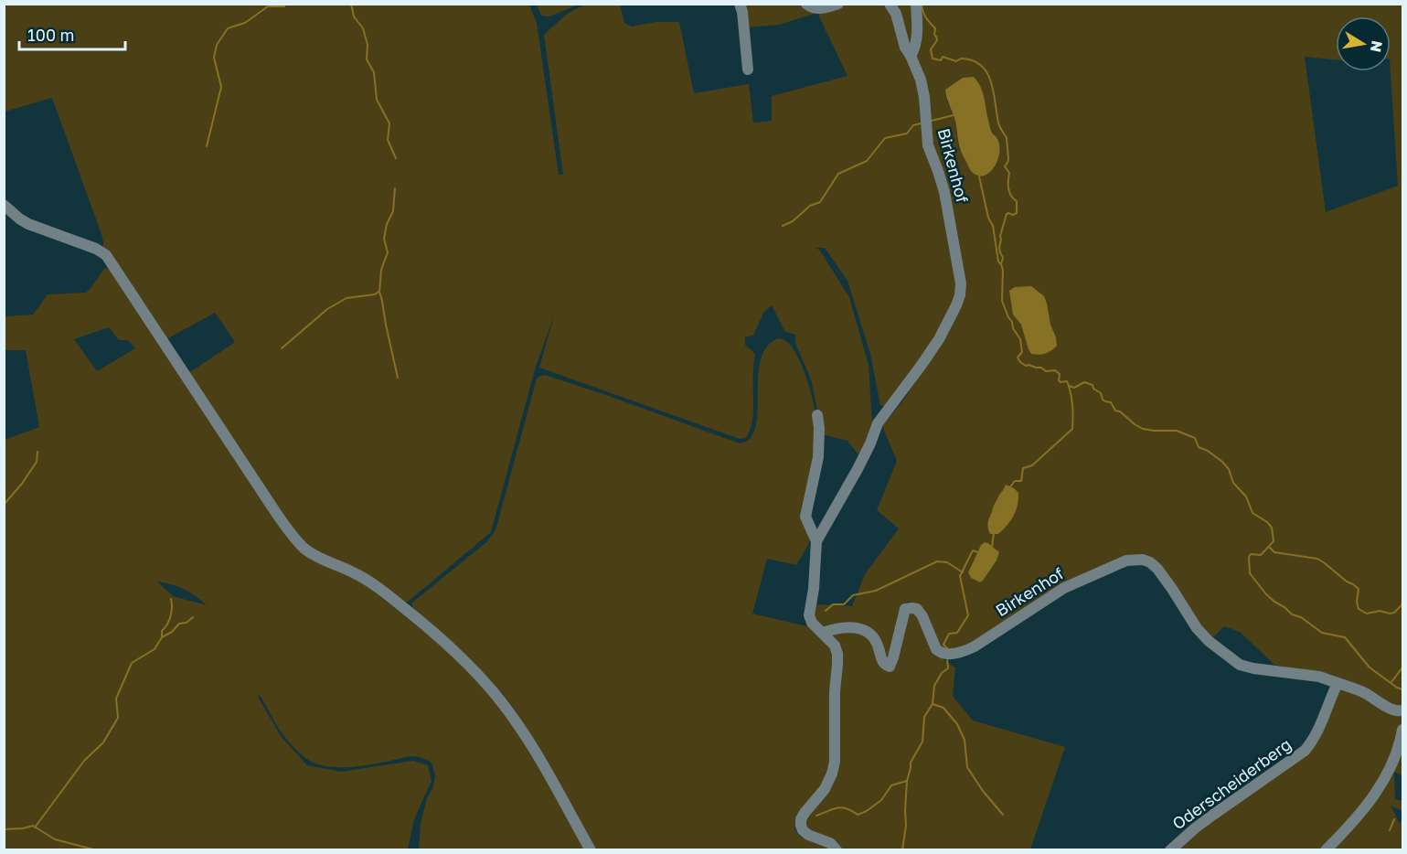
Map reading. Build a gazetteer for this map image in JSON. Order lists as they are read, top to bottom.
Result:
{
  "streets": {
    "street": ["Birkenhof", "Oderscheiderberg"]
  },
  "crossings": [
    ["Birkenhof", "Oderscheiderberg"]
  ],
  "scale_bar": "100 m",
  "north": "right"
}
